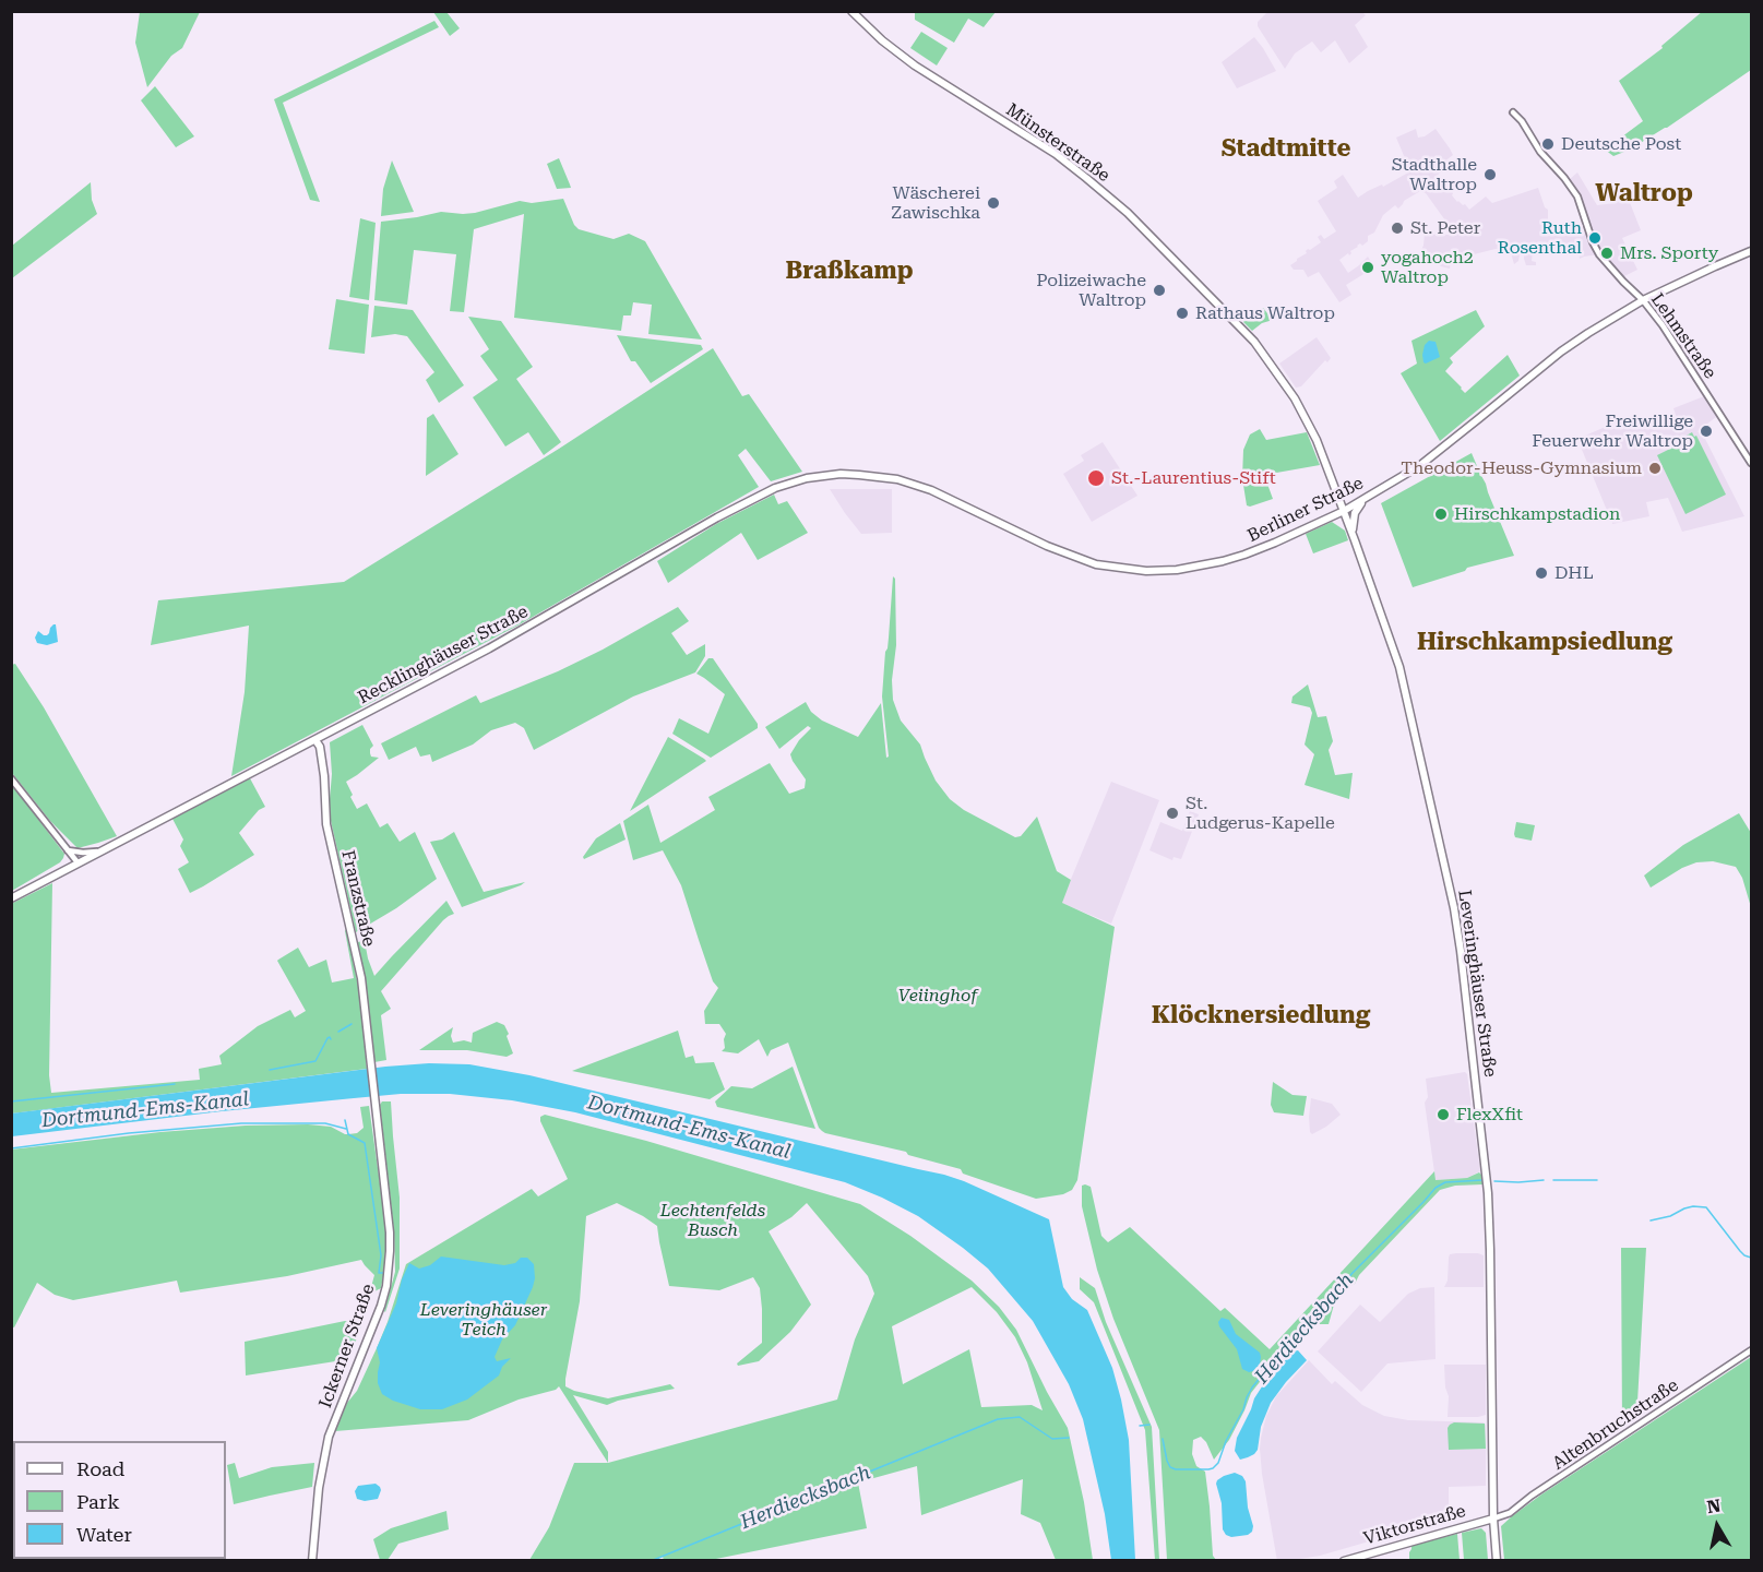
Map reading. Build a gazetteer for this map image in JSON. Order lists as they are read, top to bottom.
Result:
{
  "streets": {
    "main road": [
      "Münsterstraße",
      "Berliner Straße",
      "Recklinghäuser Straße",
      "Franzstraße",
      "Leveringhäuser Straße",
      "Ickerner Straße",
      "Viktorstraße"
    ],
    "street": ["Lehmstraße", "Altenbruchstraße"]
  },
  "crossings": [
    ["Münsterstraße", "Leveringhäuser Straße"],
    ["Lehmstraße", "Berliner Straße"],
    ["Berliner Straße", "Recklinghäuser Straße"],
    ["Berliner Straße", "Leveringhäuser Straße"],
    ["Recklinghäuser Straße", "Franzstraße"],
    ["Franzstraße", "Ickerner Straße"],
    ["Leveringhäuser Straße", "Altenbruchstraße"],
    ["Leveringhäuser Straße", "Viktorstraße"],
    ["Altenbruchstraße", "Viktorstraße"]
  ],
  "districts": [
    "Stadtmitte",
    "Waltrop",
    "Braßkamp",
    "Hirschkampsiedlung",
    "Klöcknersiedlung"
  ],
  "water": ["Dortmund-Ems-Kanal", "Herdiecksbach"],
  "parks": ["Veiinghof", "Lechtenfelds Busch", "Leveringhäuser Teich"],
  "places": [
    "Deutsche Post",
    "Stadthalle Waltrop",
    "Wäscherei Zawischka",
    "St. Peter",
    "Ruth Rosenthal",
    "Mrs. Sporty",
    "yogahoch2 Waltrop",
    "Polizeiwache Waltrop",
    "Rathaus Waltrop",
    "Freiwillige Feuerwehr Waltrop",
    "Theodor-Heuss-Gymnasium",
    "St.-Laurentius-Stift",
    "Hirschkampstadion",
    "DHL",
    "St. Ludgerus-Kapelle",
    "FlexXfit"
  ],
  "legend": ["Road", "Park", "Water"],
  "north": "top"
}
